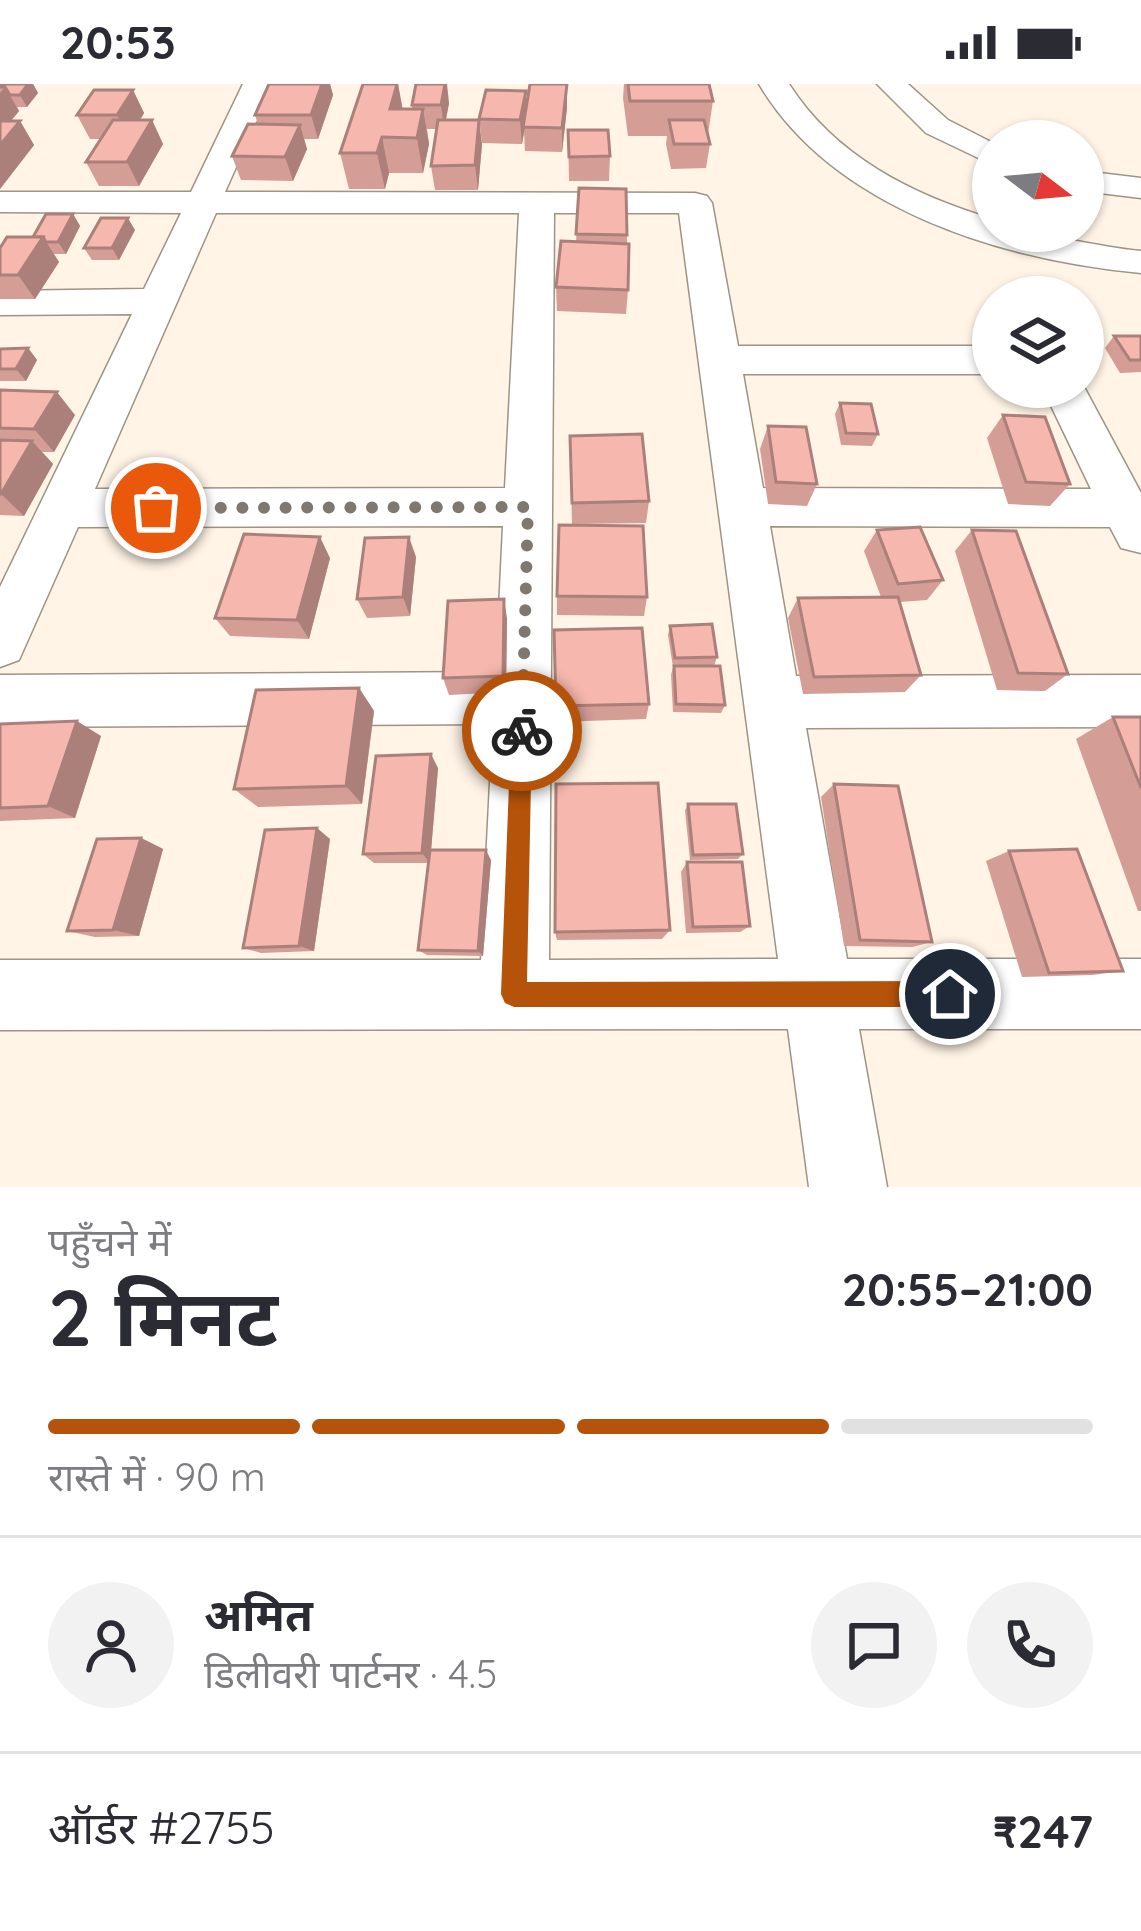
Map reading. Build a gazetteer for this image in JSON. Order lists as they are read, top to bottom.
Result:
{
  "north": "right",
  "page": {
    "status": "20:53",
    "heading": ["2 मिनट", "पहुँचने में", "20:55–21:00"],
    "panel": [
      "अमित",
      "डिलीवरी पार्टनर · 4.5",
      "ऑर्डर #2755",
      "₹247"
    ],
    "bar": "रास्ते में · 90 m"
  }
}
